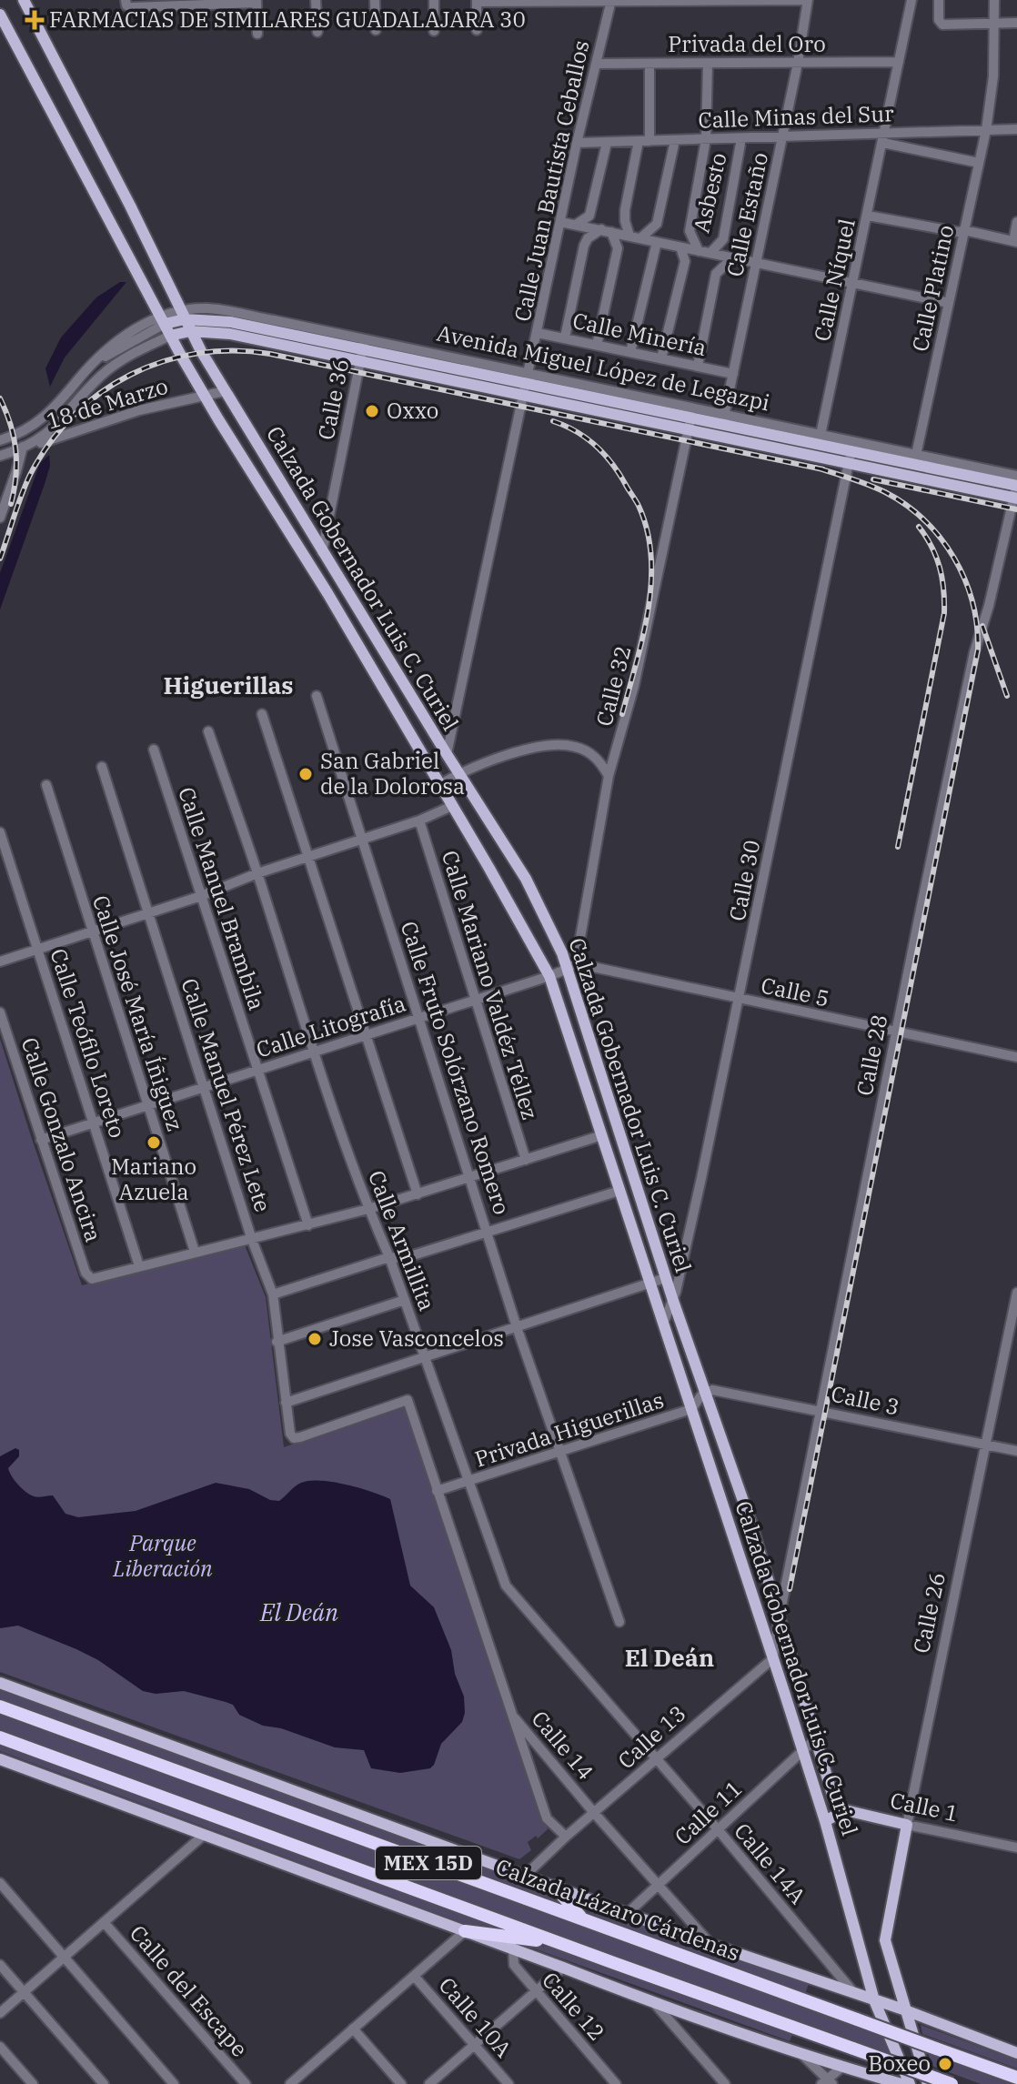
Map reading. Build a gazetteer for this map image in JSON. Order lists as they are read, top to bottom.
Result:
{
  "streets": {
    "highway": ["MEX 15D", "Calzada Lázaro Cárdenas"],
    "main road": [
      "Avenida Miguel López de Legazpi",
      "Calzada Gobernador Luis C. Curiel",
      "Calle 26",
      "Calle 1"
    ],
    "street": [
      "Privada del Oro",
      "Calle Minas del Sur",
      "Calle Juan Bautista Ceballos",
      "Asbesto",
      "Calle Estaño",
      "Calle Níquel",
      "Calle Platino",
      "Calle Minería",
      "Calle 36",
      "18 de Marzo",
      "Calle 32",
      "Calle 30",
      "Calle Manuel Brambila",
      "Calle Mariano Valdéz Téllez",
      "Calle 5",
      "Calle José María Íñiguez",
      "Calle Litografía",
      "Calle Teófilo Loreto",
      "Calle 28",
      "Calle Fruto Solórzano Romero",
      "Calle Manuel Pérez Lete",
      "Calle Gonzalo Ancira",
      "Calle Armillita",
      "Calle 3",
      "Privada Higuerillas",
      "Calle 13",
      "Calle 14",
      "Calle 11",
      "Calle 14A",
      "Calle del Escape",
      "Calle 12",
      "Calle 10A"
    ]
  },
  "crossings": [
    ["Privada del Oro", "Calle Juan Bautista Ceballos"],
    ["Privada del Oro", "Calle Estaño"],
    ["Privada del Oro", "Calle Níquel"],
    ["Calle Minas del Sur", "Calle Juan Bautista Ceballos"],
    ["Calle Minas del Sur", "Asbesto"],
    ["Calle Minas del Sur", "Calle Estaño"],
    ["Calle Minas del Sur", "Calle Níquel"],
    ["Calle Minas del Sur", "Calle Platino"],
    ["Calle Juan Bautista Ceballos", "Calle Minería"],
    ["Calle Juan Bautista Ceballos", "Avenida Miguel López de Legazpi"],
    ["Calle Juan Bautista Ceballos", "Calzada Gobernador Luis C. Curiel"],
    ["Asbesto", "Calle Minería"],
    ["Calle Estaño", "Calle Minería"],
    ["Calle Estaño", "Avenida Miguel López de Legazpi"],
    ["Calle Níquel", "Avenida Miguel López de Legazpi"],
    ["Calle Platino", "Avenida Miguel López de Legazpi"],
    ["Avenida Miguel López de Legazpi", "Calle 36"],
    ["Avenida Miguel López de Legazpi", "Calzada Gobernador Luis C. Curiel"],
    ["Avenida Miguel López de Legazpi", "Calle 32"],
    ["Avenida Miguel López de Legazpi", "Calle 30"],
    ["Avenida Miguel López de Legazpi", "Calle 28"],
    ["Calle 36", "Calzada Gobernador Luis C. Curiel"],
    ["18 de Marzo", "Calzada Gobernador Luis C. Curiel"],
    ["Calzada Gobernador Luis C. Curiel", "Calle 32"],
    ["Calzada Gobernador Luis C. Curiel", "Calle 30"],
    ["Calzada Gobernador Luis C. Curiel", "Calle 5"],
    ["Calzada Gobernador Luis C. Curiel", "Calle Litografía"],
    ["Calzada Gobernador Luis C. Curiel", "Calle 28"],
    ["Calzada Gobernador Luis C. Curiel", "Calle 3"],
    ["Calzada Gobernador Luis C. Curiel", "Privada Higuerillas"],
    ["Calzada Gobernador Luis C. Curiel", "Calle 13"],
    ["Calzada Gobernador Luis C. Curiel", "Calle 1"],
    ["Calzada Gobernador Luis C. Curiel", "Calle 11"],
    ["Calzada Gobernador Luis C. Curiel", "Calzada Lázaro Cárdenas"],
    ["Calle 32", "Calle 5"],
    ["Calle 32", "Calle Litografía"],
    ["Calle 30", "Calle 5"],
    ["Calle Manuel Brambila", "Calle Litografía"],
    ["Calle Mariano Valdéz Téllez", "Calle Litografía"],
    ["Calle 5", "Calle Litografía"],
    ["Calle 5", "Calle 28"],
    ["Calle José María Íñiguez", "Calle Litografía"],
    ["Calle Litografía", "Calle Teófilo Loreto"],
    ["Calle Litografía", "Calle Fruto Solórzano Romero"],
    ["Calle Litografía", "Calle Manuel Pérez Lete"],
    ["Calle Litografía", "Calle Gonzalo Ancira"],
    ["Calle Litografía", "Calle Armillita"],
    ["Calle Teófilo Loreto", "Calle Gonzalo Ancira"],
    ["Calle 28", "Calle 3"],
    ["Calle 28", "Calle 13"],
    ["Calle Fruto Solórzano Romero", "Privada Higuerillas"],
    ["Calle Manuel Pérez Lete", "Calle 14"],
    ["Calle Armillita", "Privada Higuerillas"],
    ["Calle Armillita", "Calle 13"],
    ["Calle Armillita", "Calle 14A"],
    ["Calle 3", "Privada Higuerillas"],
    ["Calle 3", "Calle 26"],
    ["Privada Higuerillas", "Calle 14"],
    ["Calle 26", "Calle 1"],
    ["Calle 26", "Calzada Lázaro Cárdenas"],
    ["Calle 13", "Calle 14"],
    ["Calle 13", "Calle 14A"],
    ["Calle 13", "Calzada Lázaro Cárdenas"],
    ["Calle 14", "Calle 11"],
    ["Calle 14", "Calzada Lázaro Cárdenas"],
    ["Calle 11", "Calle 14A"],
    ["Calle 11", "Calzada Lázaro Cárdenas"],
    ["Calle 14A", "Calzada Lázaro Cárdenas"]
  ],
  "districts": ["Higuerillas", "El Deán"],
  "water": ["El Deán"],
  "parks": ["Parque Liberación"],
  "places": {
    "health": ["FARMACIAS DE SIMILARES GUADALAJARA 30"],
    "other": [
      "Oxxo",
      "San Gabriel de la Dolorosa",
      "Mariano Azuela",
      "Jose Vasconcelos",
      "Boxeo"
    ]
  }
}
